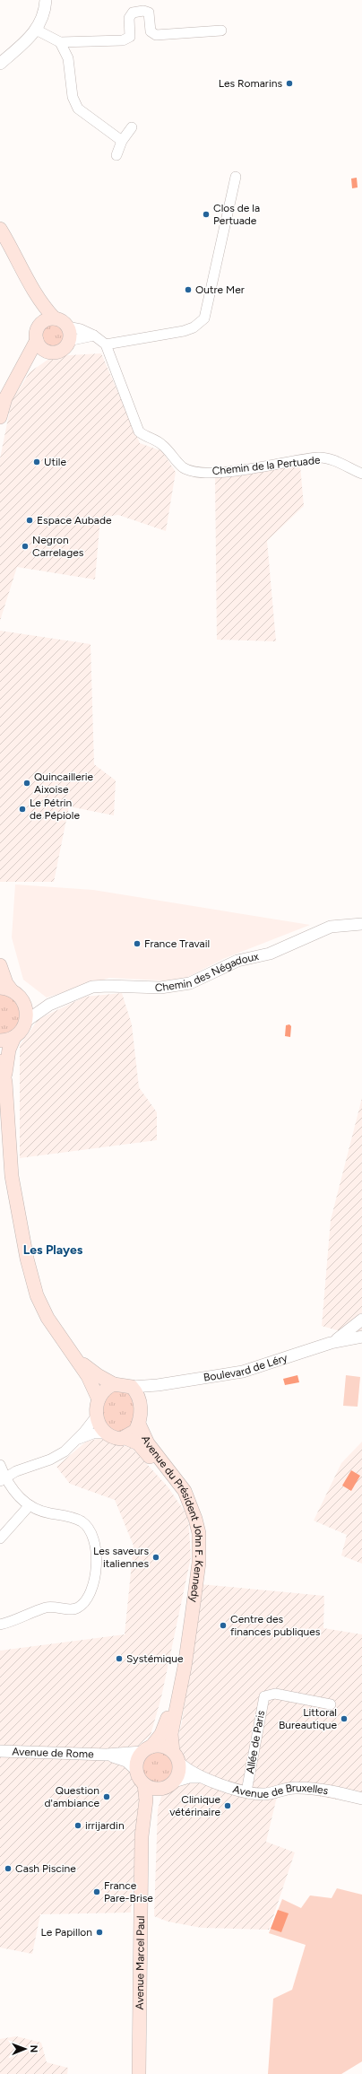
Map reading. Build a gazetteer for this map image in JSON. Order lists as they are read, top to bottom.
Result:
{
  "streets": {
    "main road": ["Avenue du Président John F. Kennedy", "Avenue Marcel Paul"],
    "street": [
      "Chemin de la Pertuade",
      "Chemin des Négadoux",
      "Boulevard de Léry",
      "Allée de Paris",
      "Avenue de Rome",
      "Avenue de Bruxelles"
    ]
  },
  "crossings": [
    ["Boulevard de Léry", "Avenue du Président John F. Kennedy"],
    ["Allée de Paris", "Avenue de Bruxelles"],
    ["Avenue de Rome", "Avenue Marcel Paul"]
  ],
  "districts": ["Les Playes"],
  "places": [
    "Les Romarins",
    "Clos de la Pertuade",
    "Outre Mer",
    "Utile",
    "Espace Aubade",
    "Negron Carrelages",
    "Quincaillerie Aixoise",
    "Le Pétrin de Pépiole",
    "France Travail",
    "Les saveurs italiennes",
    "Centre des finances publiques",
    "Systémique",
    "Littoral Bureautique",
    "Question d'ambiance",
    "Clinique vétérinaire",
    "irrijardin",
    "Cash Piscine",
    "France Pare-Brise",
    "Le Papillon"
  ],
  "north": "right"
}
